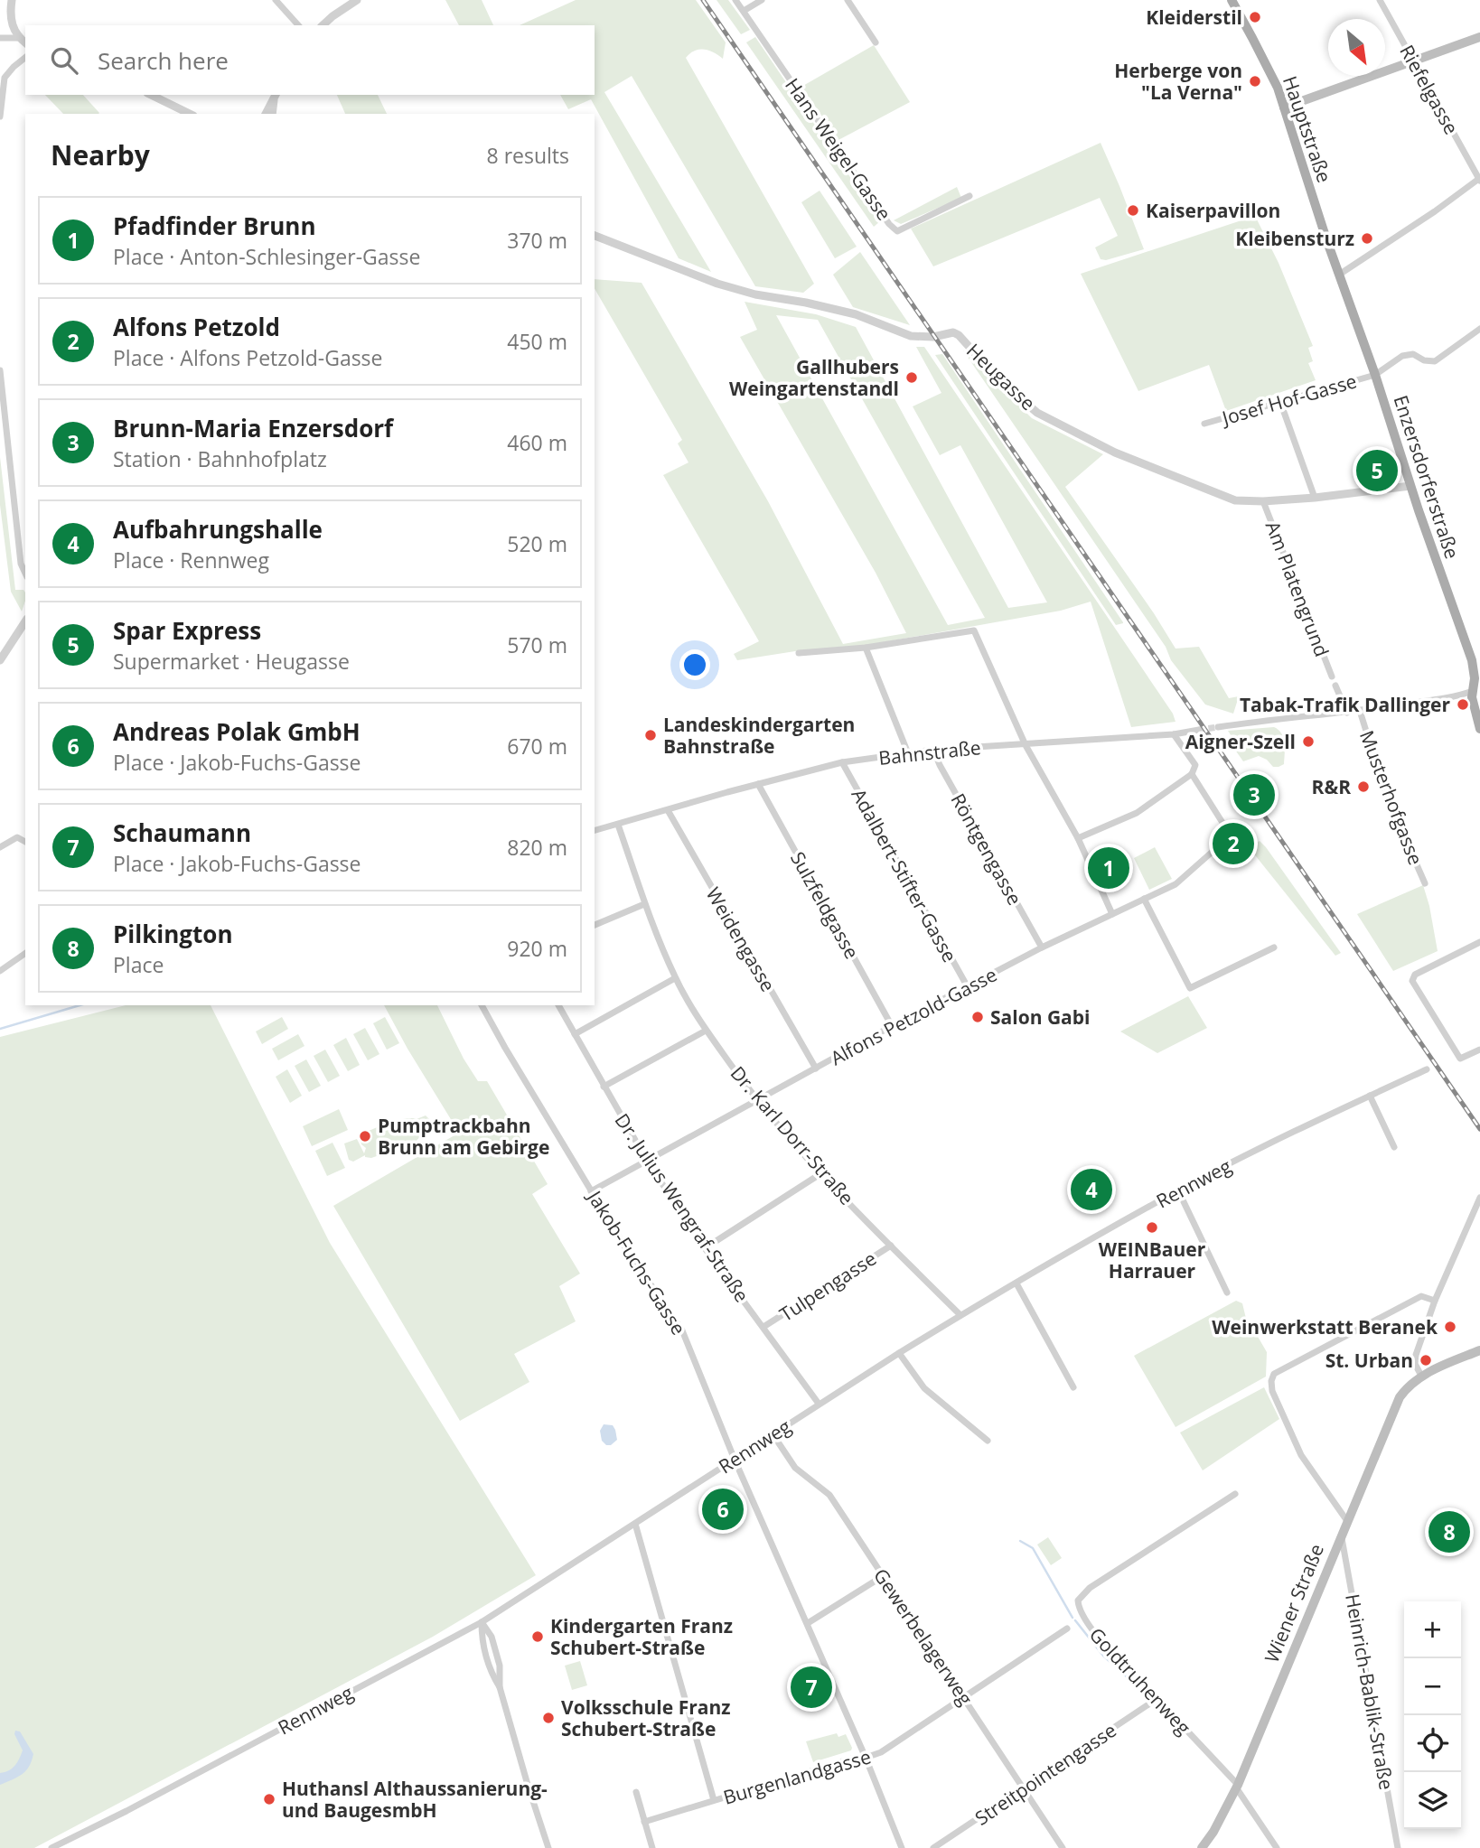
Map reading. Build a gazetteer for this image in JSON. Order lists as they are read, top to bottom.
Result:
{
  "streets": {
    "main road": ["Hauptstraße", "Enzersdorferstraße", "Wiener Straße"],
    "street": [
      "Riefelgasse",
      "Hans Weigel-Gasse",
      "Heugasse",
      "Josef Hof-Gasse",
      "Am Platengrund",
      "Bahnstraße",
      "Musterhofgasse",
      "Röntgengasse",
      "Adalbert-Stifter-Gasse",
      "Sulzfeldgasse",
      "Weidengasse",
      "Alfons Petzold-Gasse",
      "Dr. Karl Dorr-Straße",
      "Rennweg",
      "Dr. Julius Wengraf-Straße",
      "Jakob-Fuchs-Gasse",
      "Tulpengasse",
      "Gewerbelagerweg",
      "Goldtruhenweg",
      "Heinrich-Bablik-Straße",
      "Streitpointengasse",
      "Burgenlandgasse"
    ]
  },
  "crossings": [
    ["Hauptstraße", "Enzersdorferstraße"],
    ["Heugasse", "Enzersdorferstraße"],
    ["Heugasse", "Am Platengrund"],
    ["Josef Hof-Gasse", "Enzersdorferstraße"],
    ["Bahnstraße", "Röntgengasse"],
    ["Bahnstraße", "Adalbert-Stifter-Gasse"],
    ["Bahnstraße", "Sulzfeldgasse"],
    ["Bahnstraße", "Weidengasse"],
    ["Bahnstraße", "Dr. Karl Dorr-Straße"],
    ["Röntgengasse", "Alfons Petzold-Gasse"],
    ["Adalbert-Stifter-Gasse", "Alfons Petzold-Gasse"],
    ["Sulzfeldgasse", "Alfons Petzold-Gasse"],
    ["Weidengasse", "Alfons Petzold-Gasse"],
    ["Alfons Petzold-Gasse", "Dr. Karl Dorr-Straße"],
    ["Alfons Petzold-Gasse", "Dr. Julius Wengraf-Straße"],
    ["Alfons Petzold-Gasse", "Jakob-Fuchs-Gasse"],
    ["Dr. Karl Dorr-Straße", "Rennweg"],
    ["Dr. Karl Dorr-Straße", "Tulpengasse"],
    ["Rennweg", "Dr. Julius Wengraf-Straße"],
    ["Rennweg", "Jakob-Fuchs-Gasse"],
    ["Rennweg", "Gewerbelagerweg"],
    ["Dr. Julius Wengraf-Straße", "Tulpengasse"],
    ["Jakob-Fuchs-Gasse", "Burgenlandgasse"],
    ["Wiener Straße", "Goldtruhenweg"],
    ["Wiener Straße", "Heinrich-Bablik-Straße"],
    ["Gewerbelagerweg", "Streitpointengasse"],
    ["Gewerbelagerweg", "Burgenlandgasse"],
    ["Goldtruhenweg", "Streitpointengasse"]
  ],
  "places": [
    "Kleiderstil",
    "Herberge von \"La Verna\"",
    "Kaiserpavillon",
    "Kleibensturz",
    "Gallhubers Weingartenstandl",
    "Tabak-Trafik Dallinger",
    "Landeskindergarten Bahnstraße",
    "Aigner-Szell",
    "R&R",
    "Salon Gabi",
    "Pumptrackbahn Brunn am Gebirge",
    "WEINBauer Harrauer",
    "Weinwerkstatt Beranek",
    "St. Urban",
    "Kindergarten Franz Schubert-Straße",
    "Volksschule Franz Schubert-Straße",
    "Huthansl Althaussanierung- und BaugesmbH"
  ],
  "north": "bottom right",
  "page": {
    "search": "Search here",
    "heading": ["Nearby", "8 results"],
    "list": [
      {
        "mark": "1",
        "name": "Pfadfinder Brunn",
        "note": "Place · Anton-Schlesinger-Gasse",
        "value": "370 m"
      },
      {
        "mark": "2",
        "name": "Alfons Petzold",
        "note": "Place · Alfons Petzold-Gasse",
        "value": "450 m"
      },
      {
        "mark": "3",
        "name": "Brunn-Maria Enzersdorf",
        "note": "Station · Bahnhofplatz",
        "value": "460 m"
      },
      {
        "mark": "4",
        "name": "Aufbahrungshalle",
        "note": "Place · Rennweg",
        "value": "520 m"
      },
      {
        "mark": "5",
        "name": "Spar Express",
        "note": "Supermarket · Heugasse",
        "value": "570 m"
      },
      {
        "mark": "6",
        "name": "Andreas Polak GmbH",
        "note": "Place · Jakob-Fuchs-Gasse",
        "value": "670 m"
      },
      {
        "mark": "7",
        "name": "Schaumann",
        "note": "Place · Jakob-Fuchs-Gasse",
        "value": "820 m"
      },
      {
        "mark": "8",
        "name": "Pilkington",
        "note": "Place",
        "value": "920 m"
      }
    ],
    "pins": [
      "5",
      "3",
      "2",
      "1",
      "4",
      "6",
      "8",
      "7"
    ],
    "map_buttons": ["+", "−"]
  }
}
